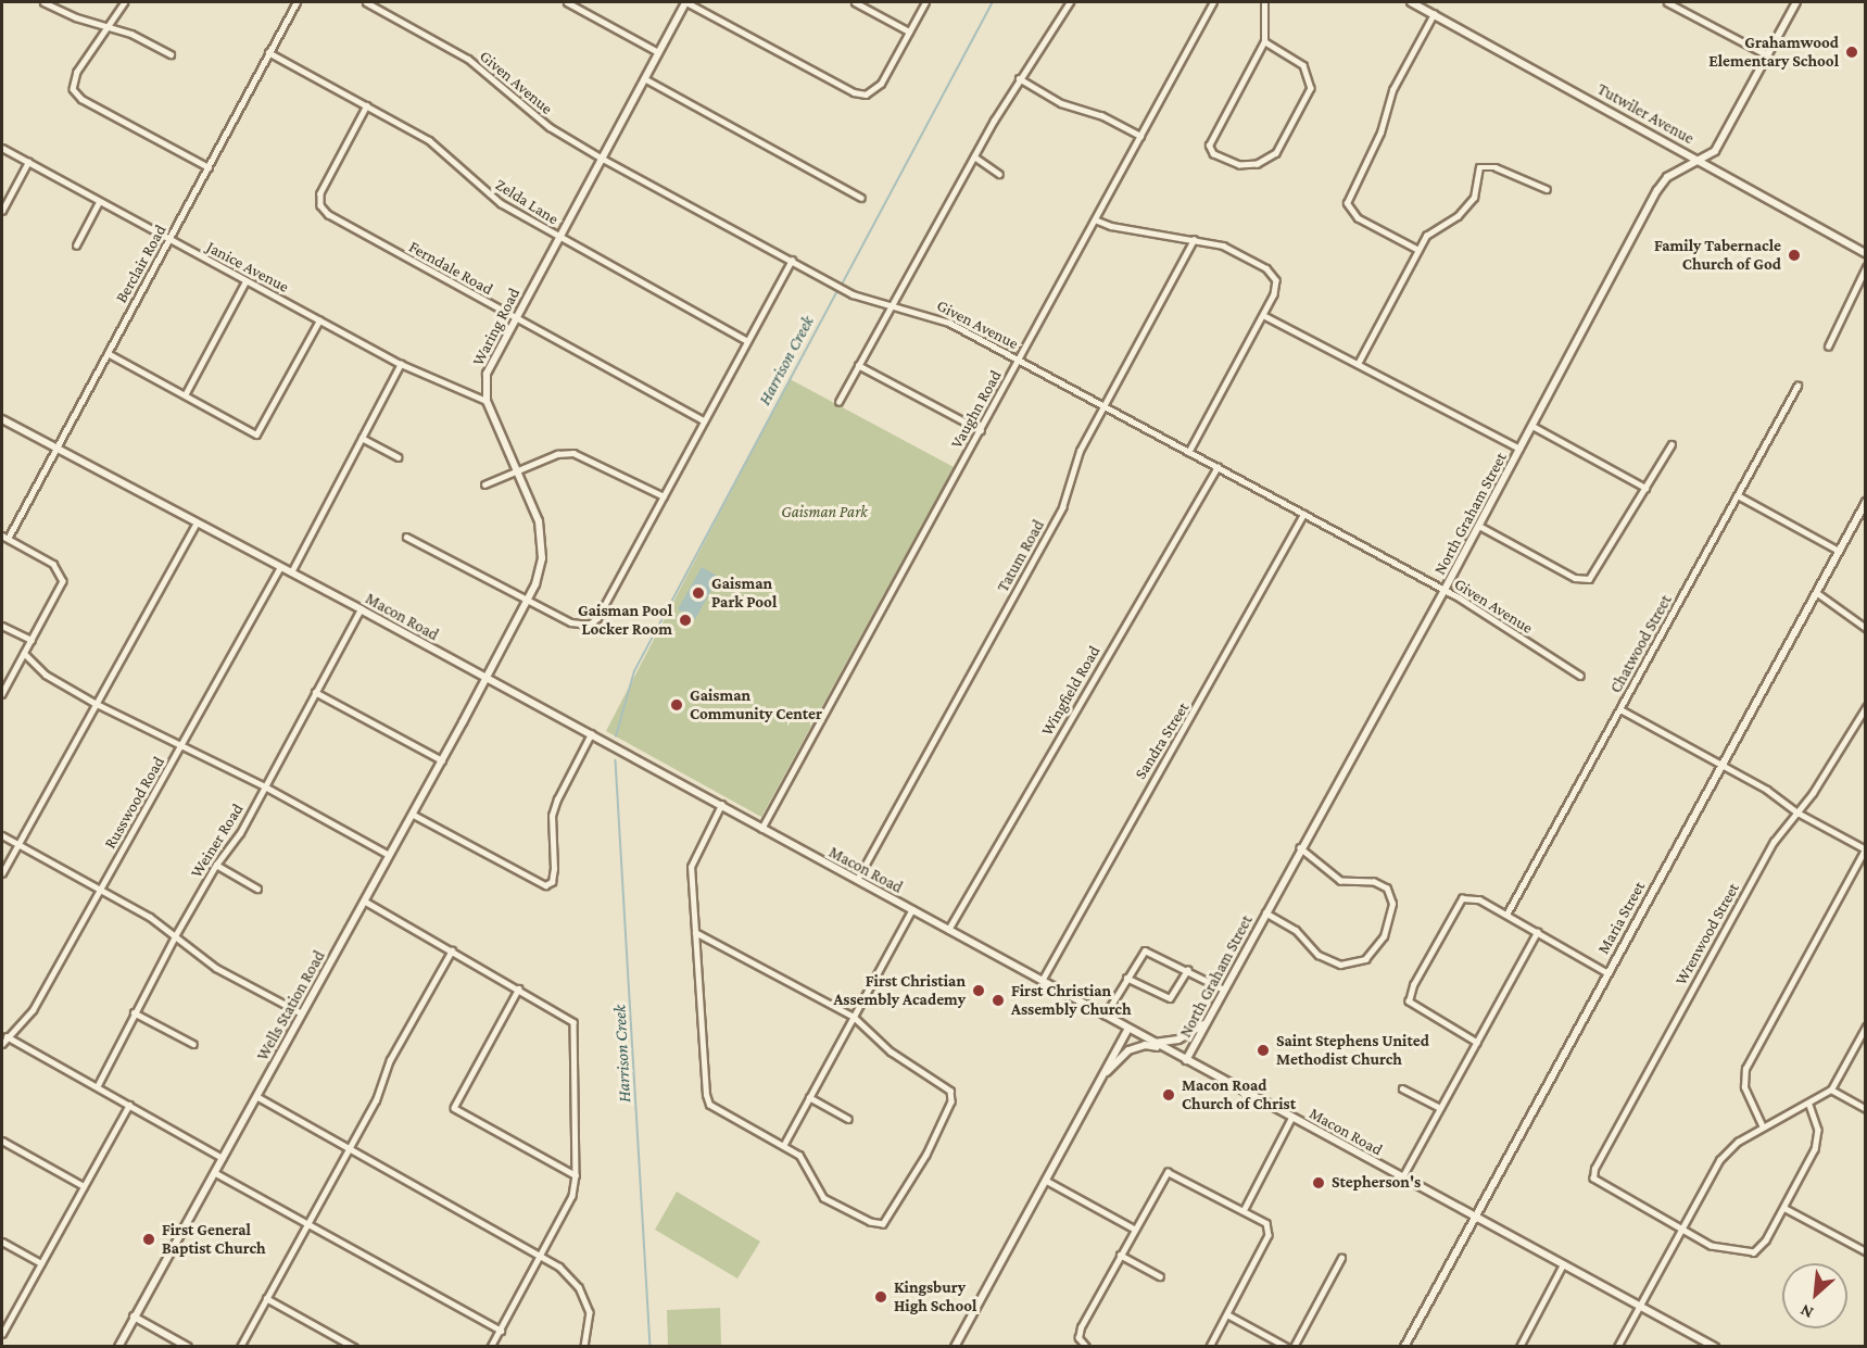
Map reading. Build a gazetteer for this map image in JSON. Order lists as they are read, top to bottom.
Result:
{
  "streets": {
    "main road": [
      "Tutwiler Avenue",
      "Waring Road",
      "North Graham Street",
      "Macon Road",
      "Maria Street",
      "Wells Station Road"
    ],
    "street": [
      "Given Avenue",
      "Zelda Lane",
      "Berclair Road",
      "Janice Avenue",
      "Ferndale Road",
      "Vaughn Road",
      "Tatum Road",
      "Chatwood Street",
      "Wingfield Road",
      "Sandra Street",
      "Russwood Road",
      "Weiner Road",
      "Wrenwood Street"
    ]
  },
  "crossings": [
    ["Given Avenue", "Waring Road"],
    ["Given Avenue", "Vaughn Road"],
    ["Given Avenue", "North Graham Street"],
    ["Given Avenue", "Tatum Road"],
    ["Given Avenue", "Wingfield Road"],
    ["Given Avenue", "Sandra Street"],
    ["Tutwiler Avenue", "North Graham Street"],
    ["Zelda Lane", "Berclair Road"],
    ["Zelda Lane", "Ferndale Road"],
    ["Zelda Lane", "Waring Road"],
    ["Berclair Road", "Janice Avenue"],
    ["Berclair Road", "Macon Road"],
    ["Janice Avenue", "Waring Road"],
    ["Ferndale Road", "Waring Road"],
    ["Waring Road", "Macon Road"],
    ["Waring Road", "Wells Station Road"],
    ["Vaughn Road", "Macon Road"],
    ["North Graham Street", "Macon Road"],
    ["Tatum Road", "Macon Road"],
    ["Macon Road", "Wingfield Road"],
    ["Macon Road", "Sandra Street"],
    ["Macon Road", "Russwood Road"],
    ["Macon Road", "Weiner Road"],
    ["Macon Road", "Maria Street"],
    ["Macon Road", "Wells Station Road"]
  ],
  "water": ["Harrison Creek"],
  "parks": ["Gaisman Park"],
  "places": [
    "Grahamwood Elementary School",
    "Family Tabernacle Church of God",
    "Gaisman Park Pool",
    "Gaisman Pool Locker Room",
    "Gaisman Community Center",
    "First Christian Assembly Academy",
    "First Christian Assembly Church",
    "Saint Stephens United Methodist Church",
    "Macon Road Church of Christ",
    "Stepherson's",
    "First General Baptist Church",
    "Kingsbury High School"
  ],
  "north": "bottom left"
}
